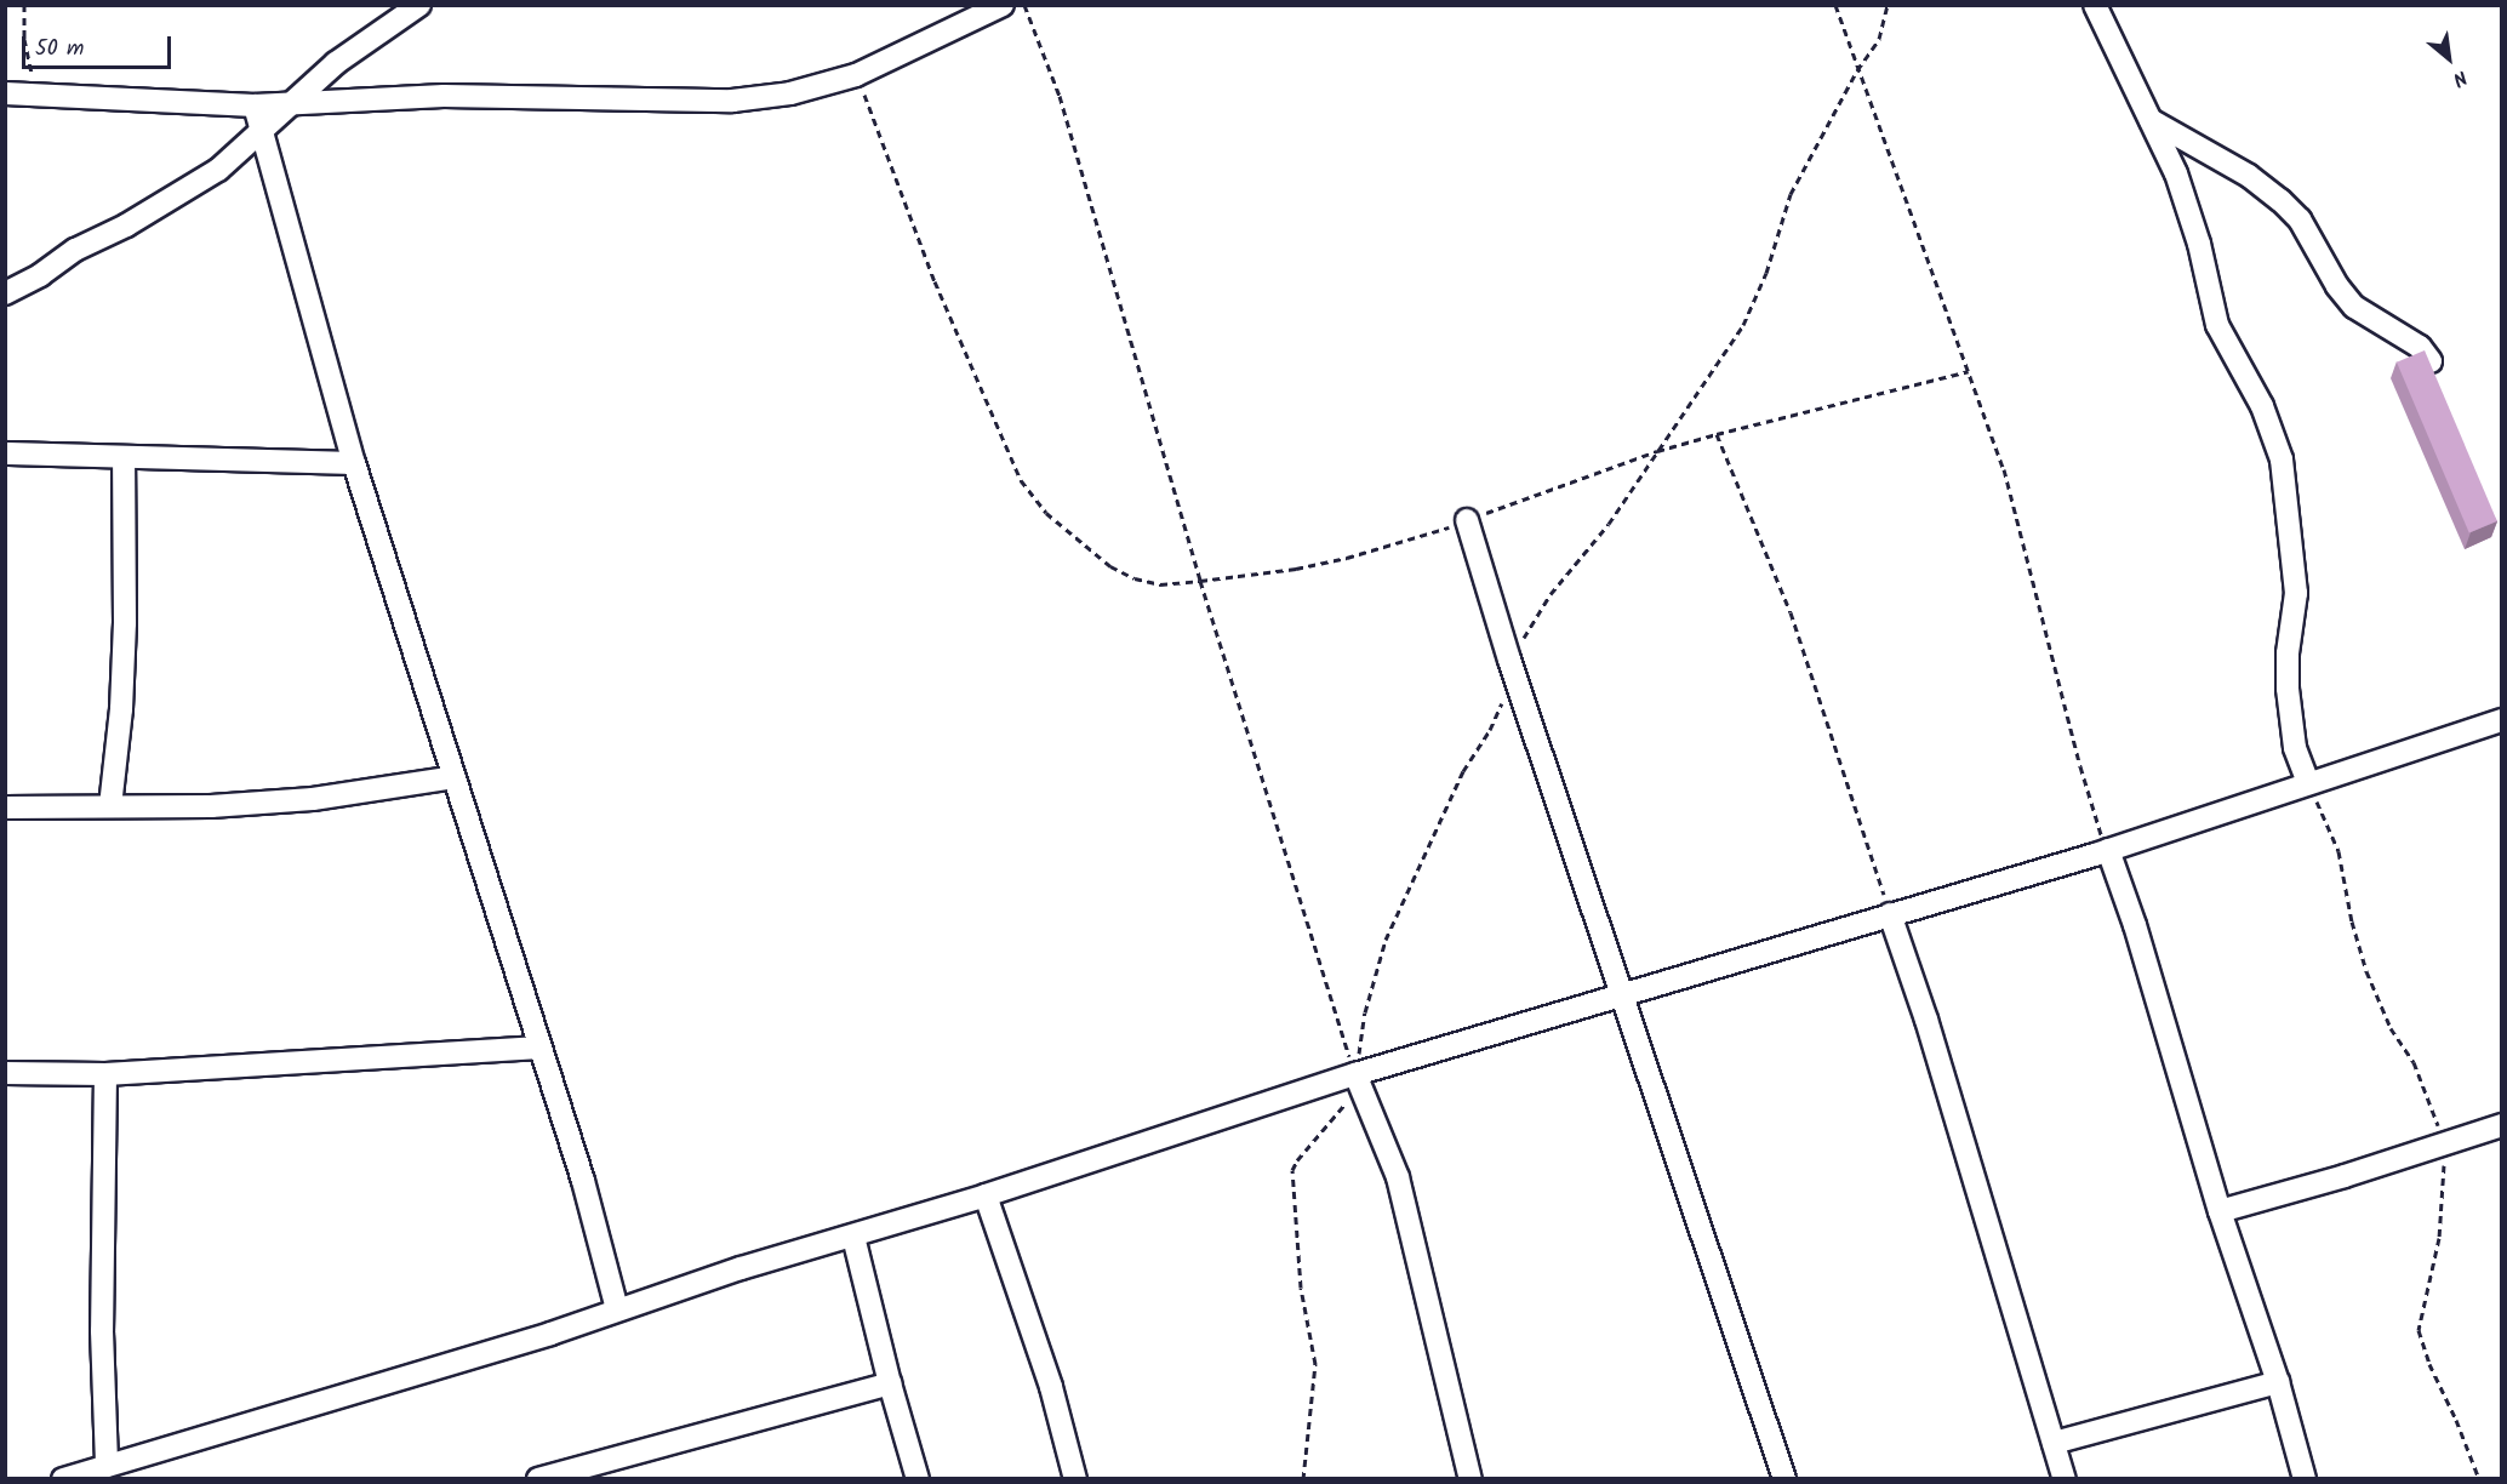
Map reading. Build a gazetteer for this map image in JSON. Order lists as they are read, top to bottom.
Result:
{
  "scale_bar": "50 m",
  "north": "bottom right"
}
